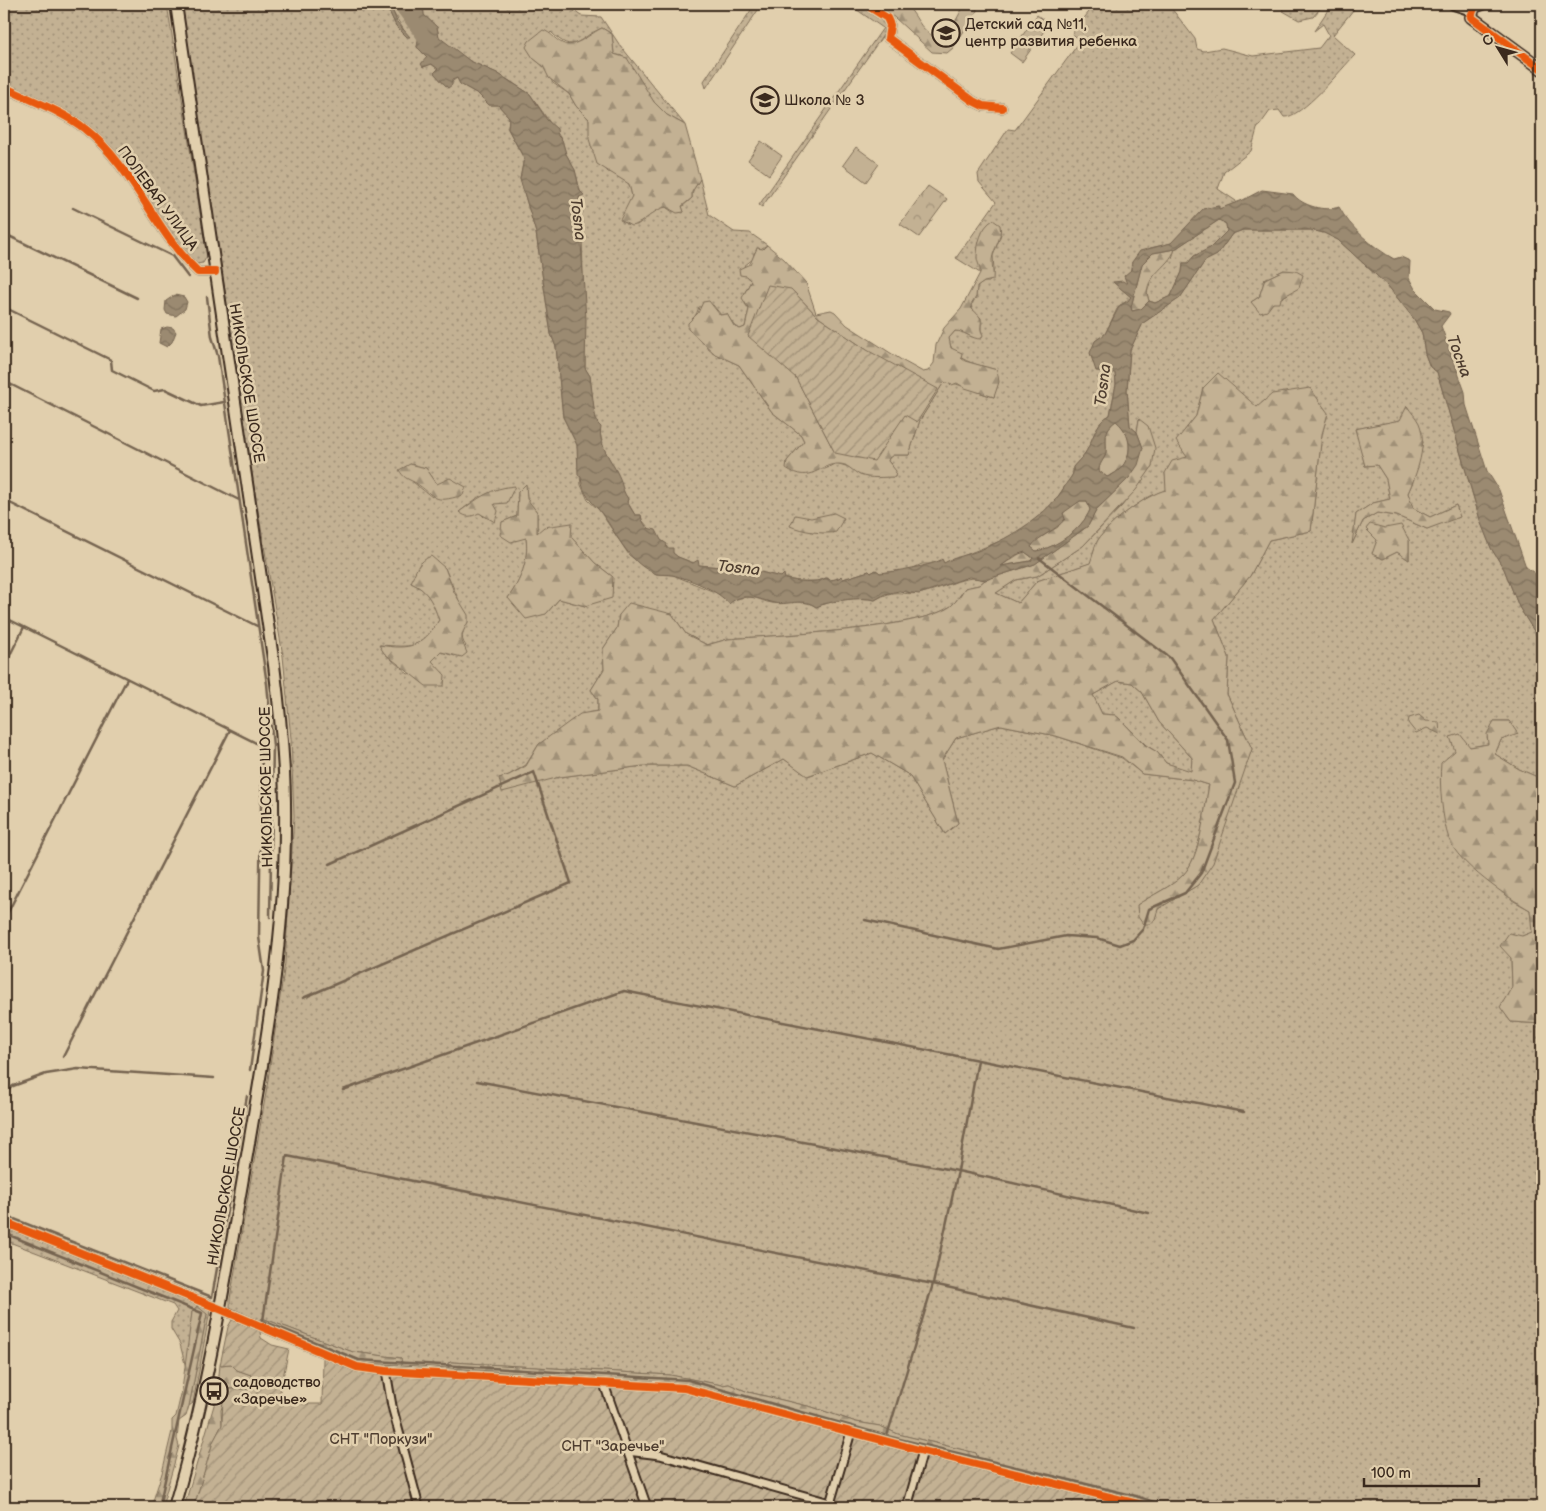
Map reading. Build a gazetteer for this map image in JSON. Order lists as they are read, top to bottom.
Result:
{
  "streets": {
    "main road": ["НИКОЛЬСКОЕ ШОССЕ"],
    "street": ["ПОЛЕВАЯ УЛИЦА"]
  },
  "crossings": [
    ["ПОЛЕВАЯ УЛИЦА", "НИКОЛЬСКОЕ ШОССЕ"]
  ],
  "water": ["Tosna", "Тосна"],
  "parks": ["СНТ \"Поркузи\"", "СНТ \"Заречье\""],
  "places": {
    "school or university": ["Детский сад №11, центр развития ребенка", "Школа № 3"],
    "bus stop": ["садоводство «Заречье»"]
  },
  "scale_bar": "100 m",
  "north": "top left"
}
